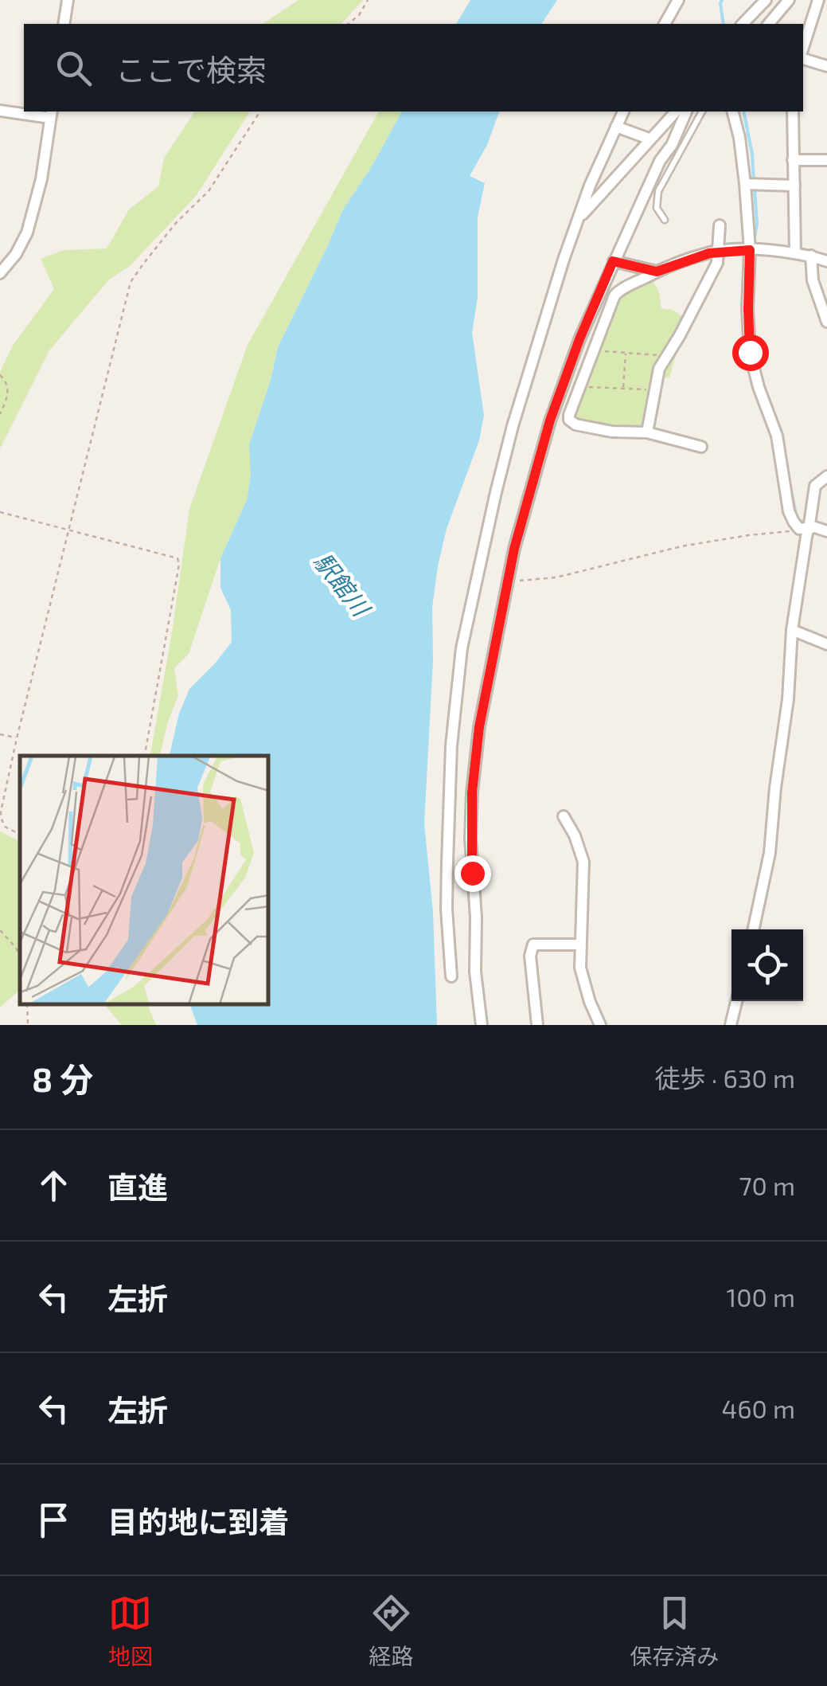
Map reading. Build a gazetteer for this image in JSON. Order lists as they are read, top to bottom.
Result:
{
  "water": ["駅館川"],
  "page": {
    "search": "ここで検索",
    "heading": ["8 分", "徒歩 · 630 m"],
    "list": [
      ["直進", "70 m"],
      ["左折", "100 m"],
      ["左折", "460 m"],
      "目的地に到着"
    ],
    "nav": ["地図", "経路", "保存済み"]
  }
}
